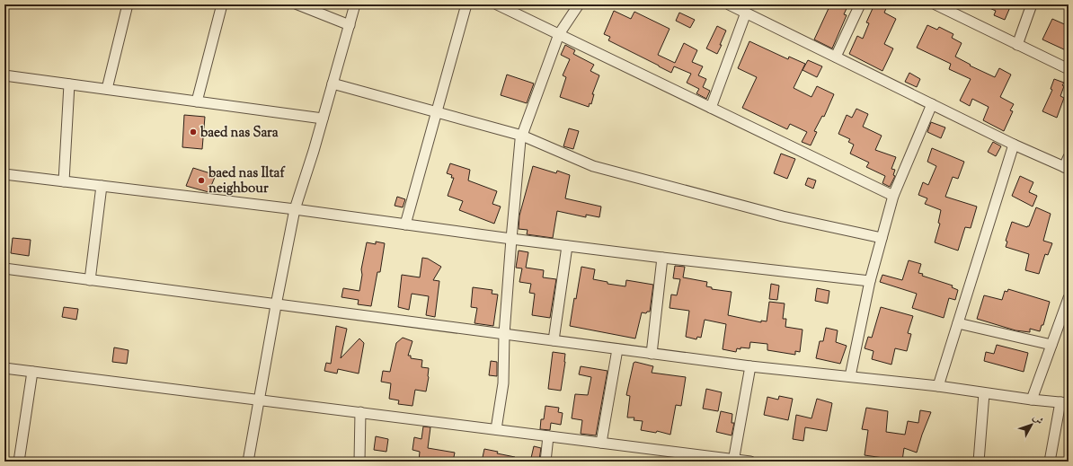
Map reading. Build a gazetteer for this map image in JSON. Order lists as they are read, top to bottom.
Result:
{
  "places": ["baed nas Sara", "baed nas Iltaf neighbour"],
  "north": "top right"
}
